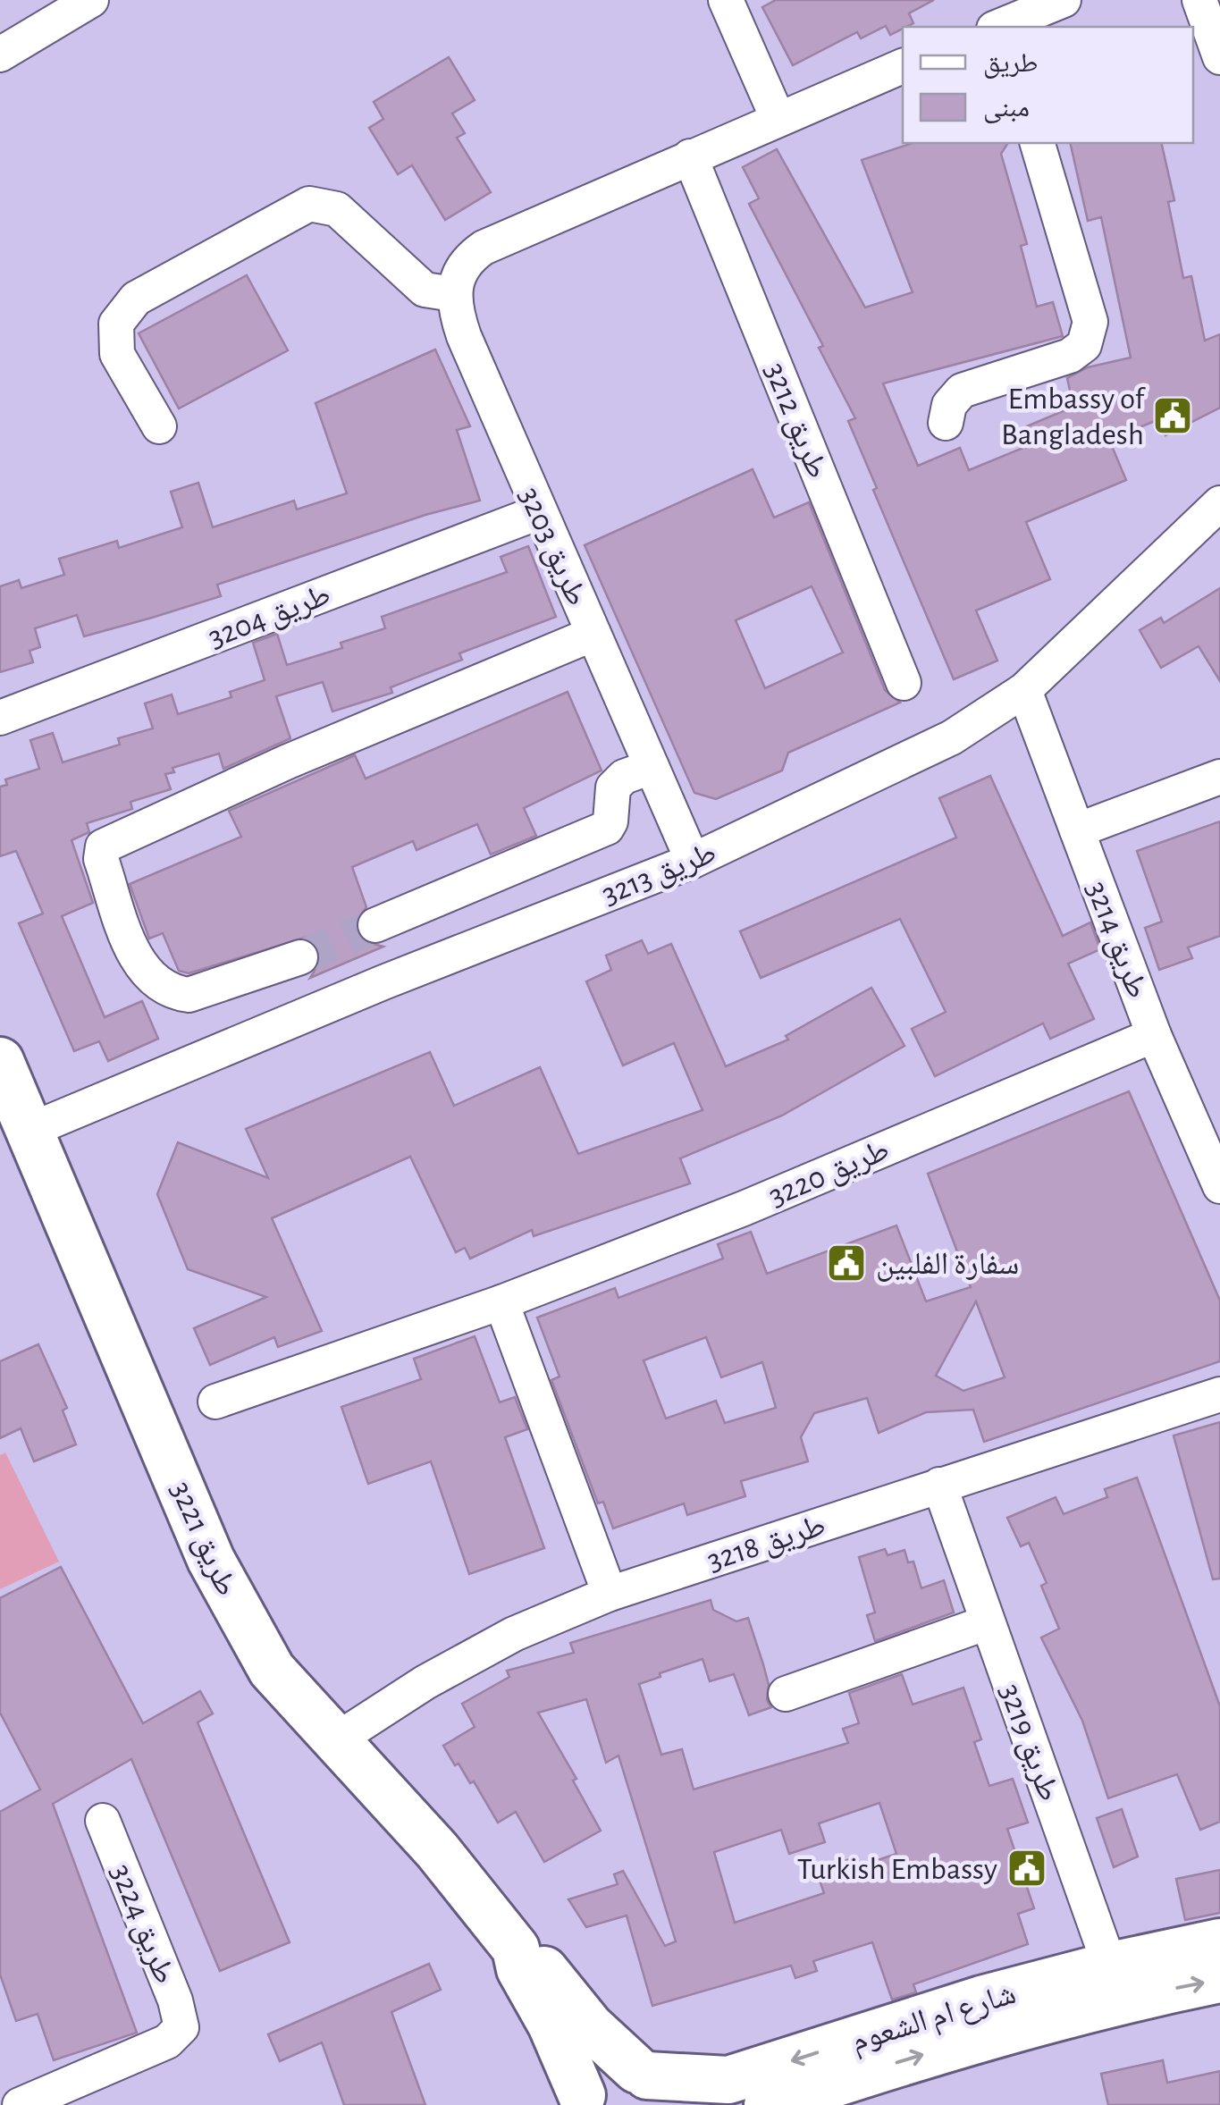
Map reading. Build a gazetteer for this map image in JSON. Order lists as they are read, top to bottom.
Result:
{
  "streets": {
    "street": [
      "طريق 3212",
      "طريق 3203",
      "طريق 3204",
      "طريق 3213",
      "طريق 3214",
      "طريق 3220",
      "طريق 3221",
      "طريق 3218",
      "طريق 3219",
      "طريق 3224",
      "شارع ام الشعوم"
    ]
  },
  "crossings": [
    ["طريق 3203", "طريق 3204"],
    ["طريق 3203", "طريق 3213"],
    ["طريق 3213", "طريق 3214"],
    ["طريق 3213", "طريق 3221"],
    ["طريق 3214", "طريق 3220"],
    ["طريق 3221", "طريق 3218"],
    ["طريق 3221", "شارع ام الشعوم"],
    ["طريق 3218", "طريق 3219"],
    ["طريق 3219", "شارع ام الشعوم"]
  ],
  "places": {
    "public building": ["Embassy of Bangladesh", "سفارة الفلبين", "Turkish Embassy"]
  },
  "legend": ["طريق", "مبنى"]
}
